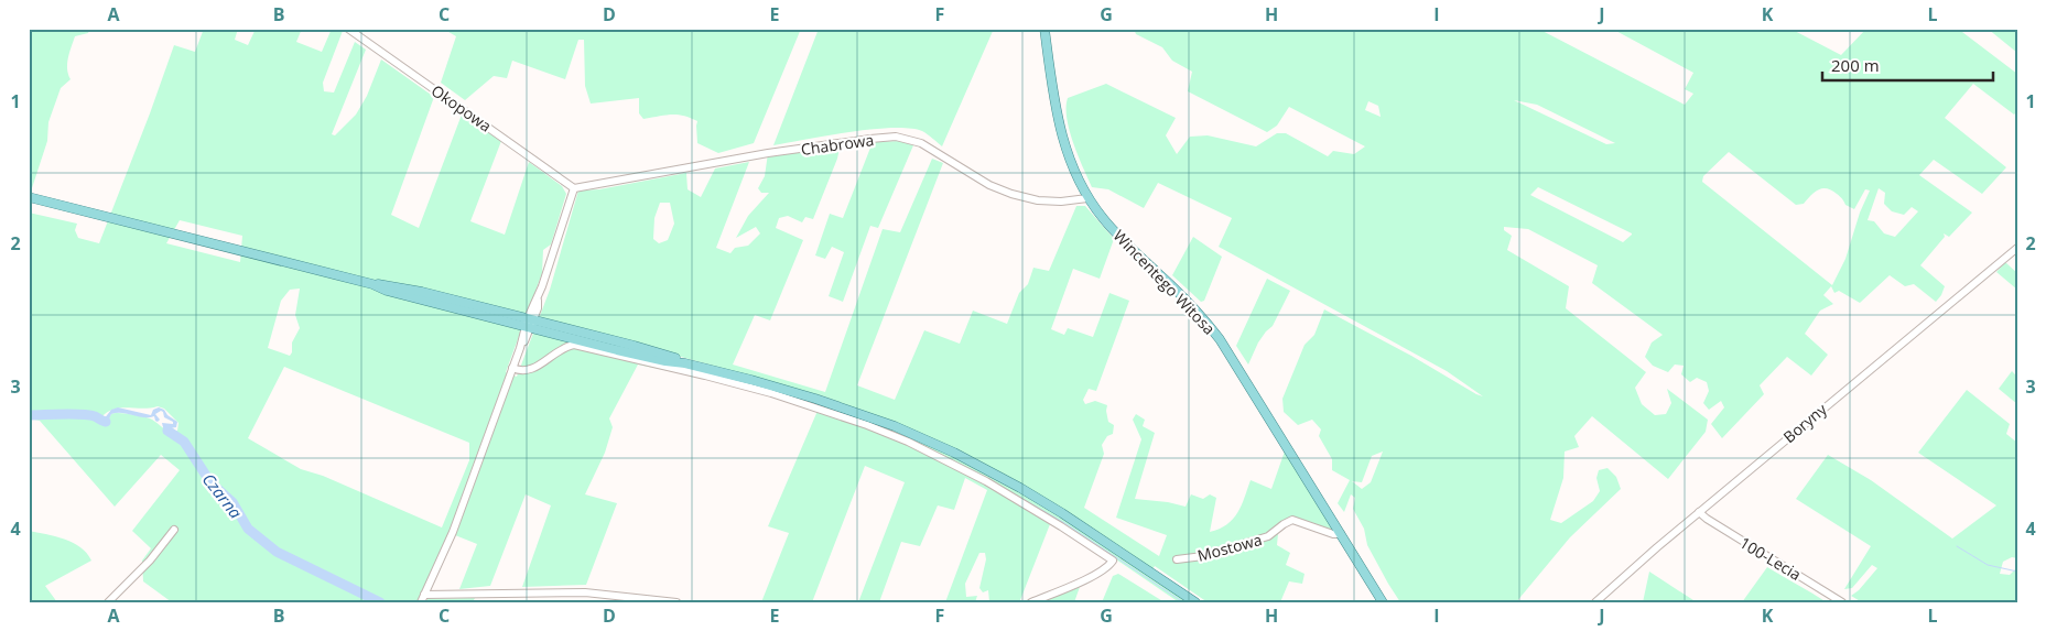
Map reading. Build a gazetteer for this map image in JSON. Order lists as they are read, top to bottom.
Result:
{
  "streets": {
    "main road": ["Wincentego Witosa"],
    "street": [
      "Okopowa",
      "Chabrowa",
      "Boryny",
      "Mostowa",
      "100-Lecia"
    ]
  },
  "crossings": [
    ["Okopowa", "Chabrowa"],
    ["Chabrowa", "Wincentego Witosa"],
    ["Wincentego Witosa", "Mostowa"],
    ["Boryny", "100-Lecia"]
  ],
  "water": ["Czarna"],
  "scale_bar": "200 m",
  "grid": {
    "columns": [
      "A",
      "B",
      "C",
      "D",
      "E",
      "F",
      "G",
      "H",
      "I",
      "J",
      "K",
      "L"
    ],
    "rows": [
      "1",
      "2",
      "3",
      "4"
    ]
  }
}
